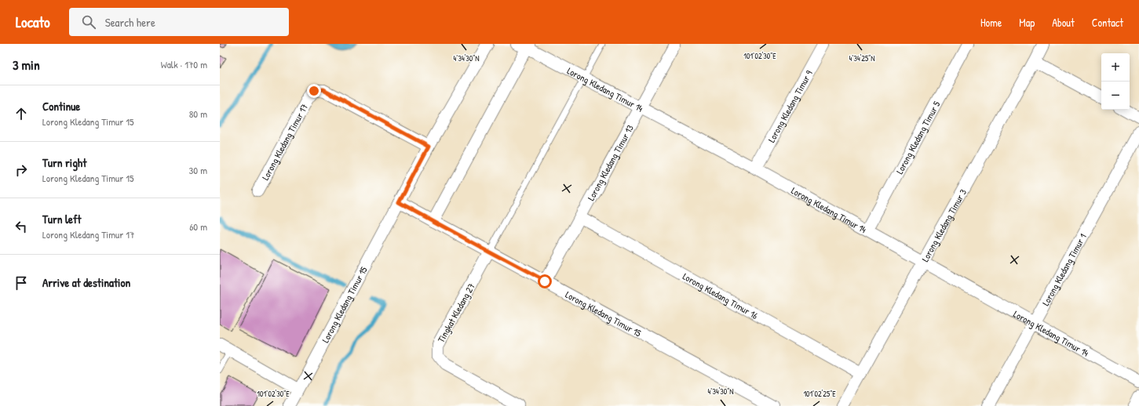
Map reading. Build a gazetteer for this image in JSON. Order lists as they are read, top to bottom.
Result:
{
  "streets": {
    "street": [
      "Lorong Kledang Timur 14",
      "Lorong Kledang Timur 9",
      "Lorong Kledang Timur 5",
      "Lorong Kledang Timur 17",
      "Lorong Kledang Timur 13",
      "Lorong Kledang Timur 3",
      "Lorong Kledang Timur 1",
      "Lorong Kledang Timur 16",
      "Lorong Kledang Timur 15",
      "Tingkat Kledang 27"
    ]
  },
  "crossings": [
    ["Lorong Kledang Timur 14", "Lorong Kledang Timur 9"],
    ["Lorong Kledang Timur 14", "Lorong Kledang Timur 5"],
    ["Lorong Kledang Timur 14", "Lorong Kledang Timur 13"],
    ["Lorong Kledang Timur 14", "Lorong Kledang Timur 3"],
    ["Lorong Kledang Timur 14", "Lorong Kledang Timur 1"],
    ["Lorong Kledang Timur 17", "Lorong Kledang Timur 15"],
    ["Lorong Kledang Timur 13", "Lorong Kledang Timur 16"],
    ["Lorong Kledang Timur 13", "Lorong Kledang Timur 15"],
    ["Lorong Kledang Timur 3", "Lorong Kledang Timur 16"],
    ["Lorong Kledang Timur 15", "Tingkat Kledang 27"]
  ],
  "page": {
    "header": "Locato",
    "search": "Search here",
    "nav": [
      "Home",
      "Map",
      "About",
      "Contact"
    ],
    "heading": ["3 min", "Walk · 170 m"],
    "map_buttons": ["+", "−"],
    "list": [
      ["Continue", "Lorong Kledang Timur 15", "80 m"],
      ["Turn right", "Lorong Kledang Timur 15", "30 m"],
      ["Turn left", "Lorong Kledang Timur 17", "60 m"],
      "Arrive at destination"
    ]
  },
  "coordinates": [
    "101°02'30\"E",
    "4°34'30\"N",
    "4°34'25\"N",
    "101°02'25\"E"
  ]
}
